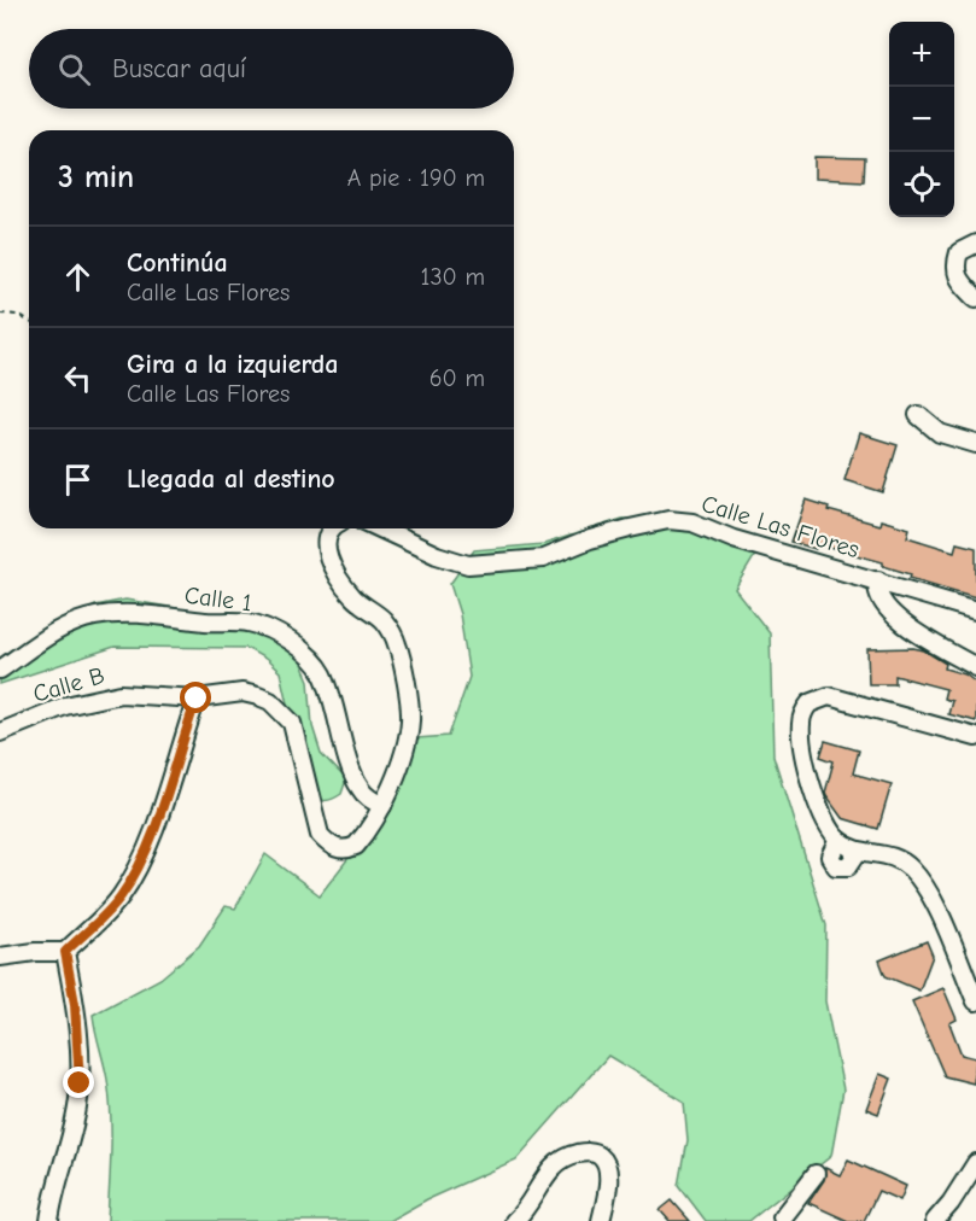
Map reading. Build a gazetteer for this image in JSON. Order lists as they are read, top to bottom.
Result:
{
  "streets": {
    "street": ["Calle Las Flores", "Calle 1", "Calle B"]
  },
  "page": {
    "map_buttons": ["+", "−"],
    "search": "Buscar aquí",
    "heading": ["3 min", "A pie · 190 m"],
    "list": [
      ["Continúa", "Calle Las Flores", "130 m"],
      ["Gira a la izquierda", "Calle Las Flores", "60 m"],
      "Llegada al destino"
    ]
  }
}
